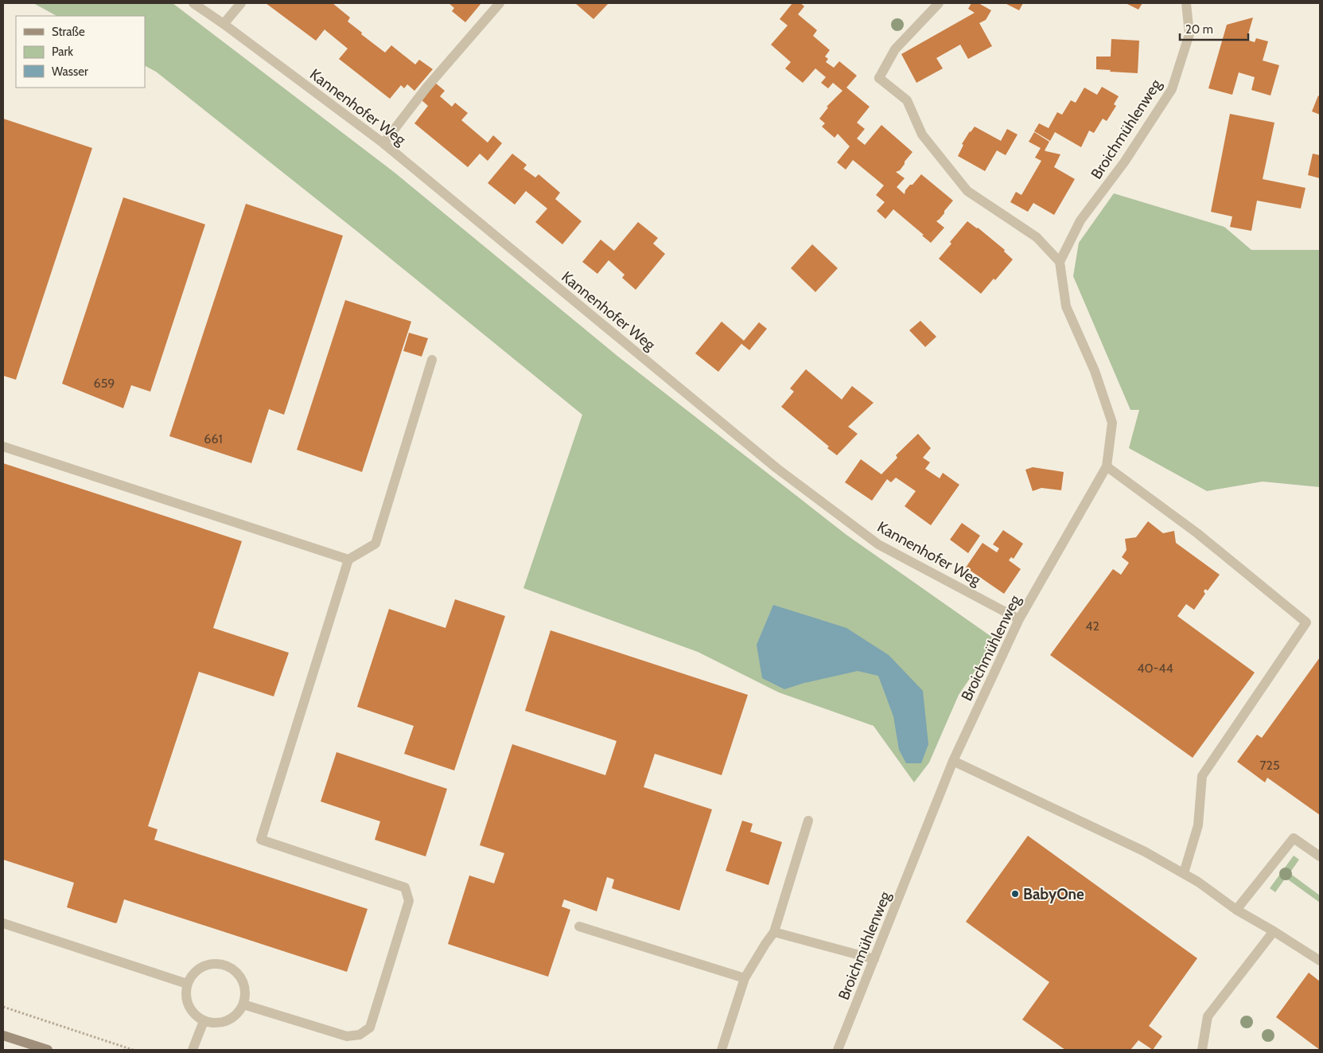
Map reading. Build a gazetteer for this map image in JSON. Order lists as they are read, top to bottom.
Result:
{
  "streets": {
    "street": ["Kannenhofer Weg", "Broichmühlenweg"]
  },
  "crossings": [
    ["Kannenhofer Weg", "Broichmühlenweg"]
  ],
  "places": ["BabyOne"],
  "house_numbers": [
    "659",
    "661",
    "42",
    "40-44",
    "725"
  ],
  "legend": ["Straße", "Park", "Wasser"],
  "scale_bar": "20 m"
}
